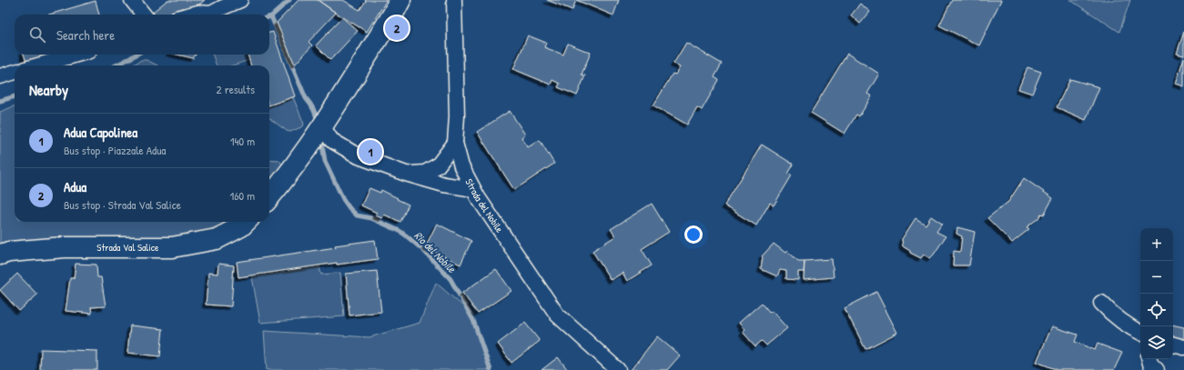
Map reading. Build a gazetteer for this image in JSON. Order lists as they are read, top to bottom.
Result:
{
  "streets": {
    "street": ["Strada del Nobile", "Strada Val Salice"]
  },
  "water": ["Rio del Nobile"],
  "page": {
    "pins": ["2", "1"],
    "search": "Search here",
    "heading": ["Nearby", "2 results"],
    "list": [
      {
        "mark": "1",
        "name": "Adua Capolinea",
        "note": "Bus stop · Piazzale Adua",
        "value": "140 m"
      },
      {
        "mark": "2",
        "name": "Adua",
        "note": "Bus stop · Strada Val Salice",
        "value": "160 m"
      }
    ],
    "map_buttons": ["+", "−"]
  }
}
